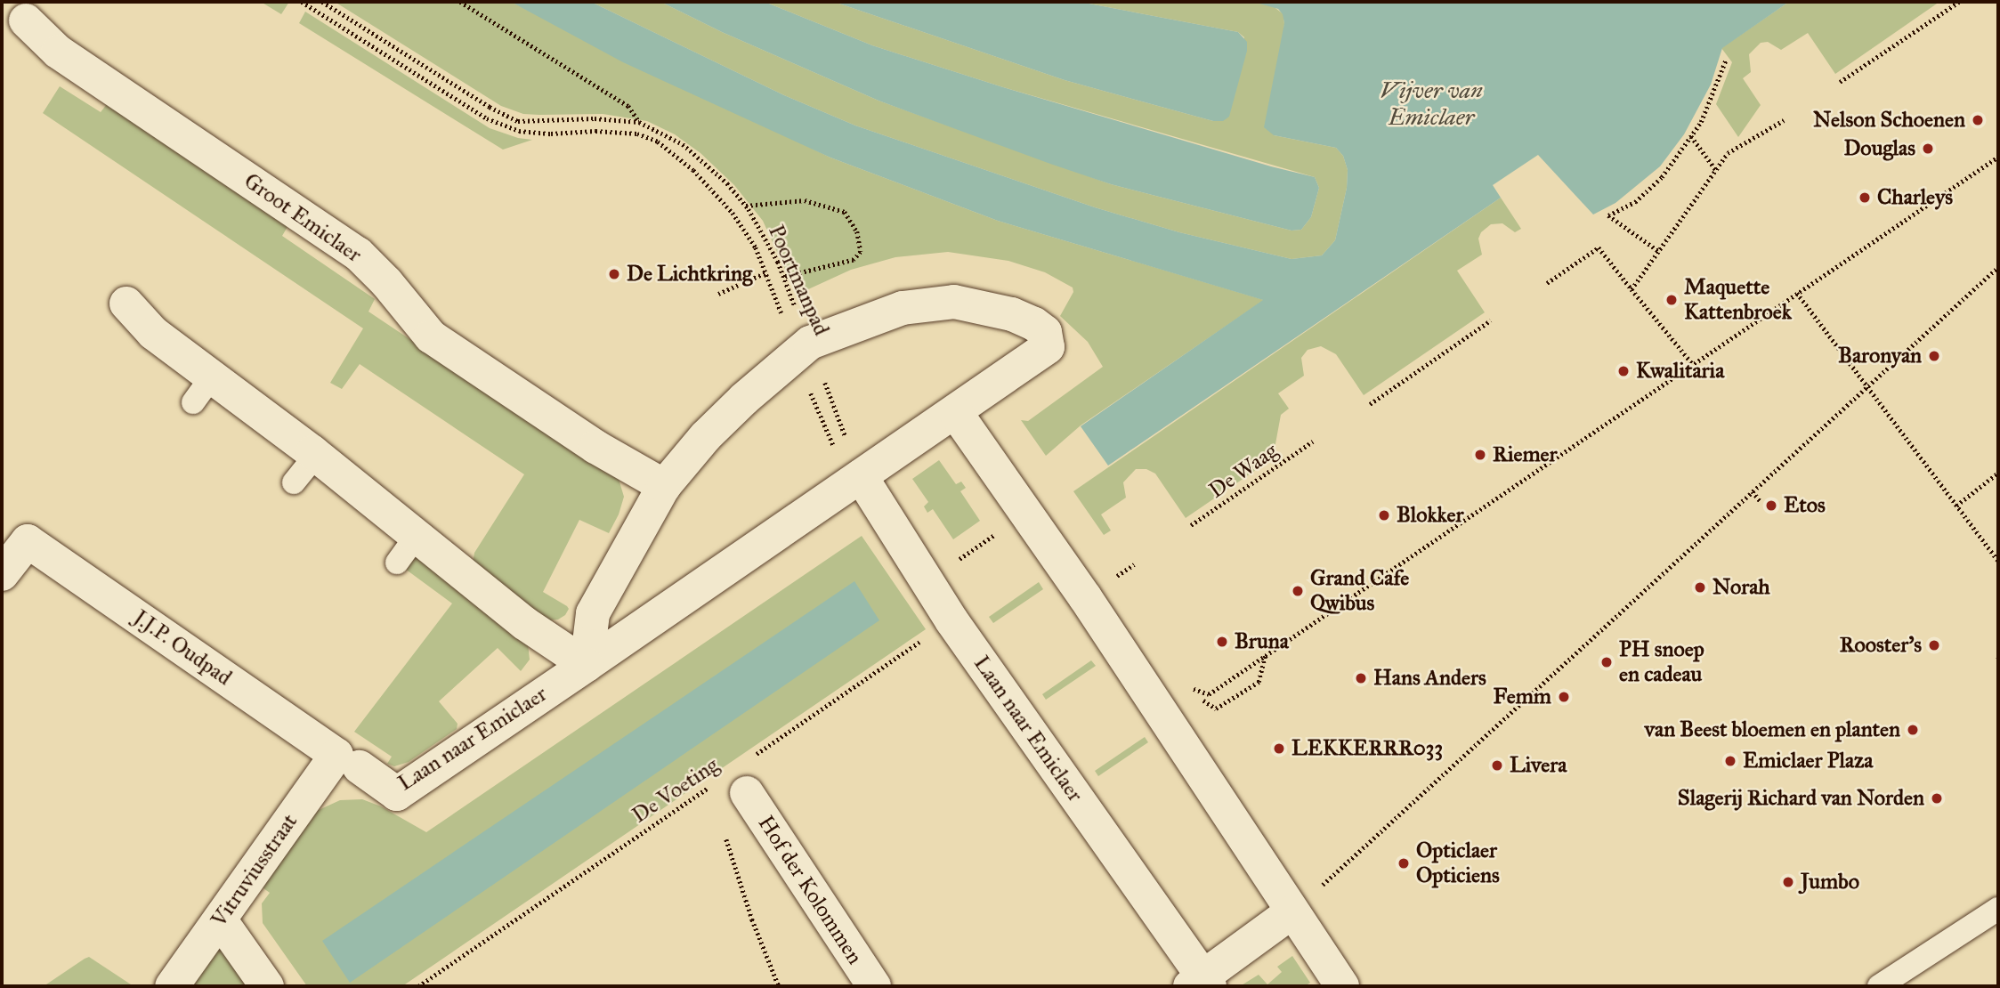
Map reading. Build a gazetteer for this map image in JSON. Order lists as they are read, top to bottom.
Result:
{
  "streets": {
    "street": [
      "Groot Emiclaer",
      "J.J.P. Oudpad",
      "Laan naar Emiclaer",
      "Vitruviusstraat",
      "Hof der Kolommen"
    ],
    "path": ["Poortmanpad", "De Waag", "De Voeting"]
  },
  "crossings": [
    ["Groot Emiclaer", "Laan naar Emiclaer"],
    ["Poortmanpad", "Laan naar Emiclaer"],
    ["J.J.P. Oudpad", "Laan naar Emiclaer"],
    ["J.J.P. Oudpad", "Vitruviusstraat"],
    ["Laan naar Emiclaer", "Vitruviusstraat"]
  ],
  "water": ["Vijver van Emiclaer"],
  "places": [
    "Nelson Schoenen",
    "Douglas",
    "Charleys",
    "De Lichtkring",
    "Maquette Kattenbroek",
    "Baronyan",
    "Kwalitaria",
    "Riemer",
    "Etos",
    "Blokker",
    "Norah",
    "Grand Cafe Qwibus",
    "Bruna",
    "Rooster's",
    "PH snoep en cadeau",
    "Hans Anders",
    "Femm",
    "van Beest bloemen en planten",
    "LEKKERRR033",
    "Emiclaer Plaza",
    "Livera",
    "Slagerij Richard van Norden",
    "Opticlaer Opticiens",
    "Jumbo"
  ]
}
